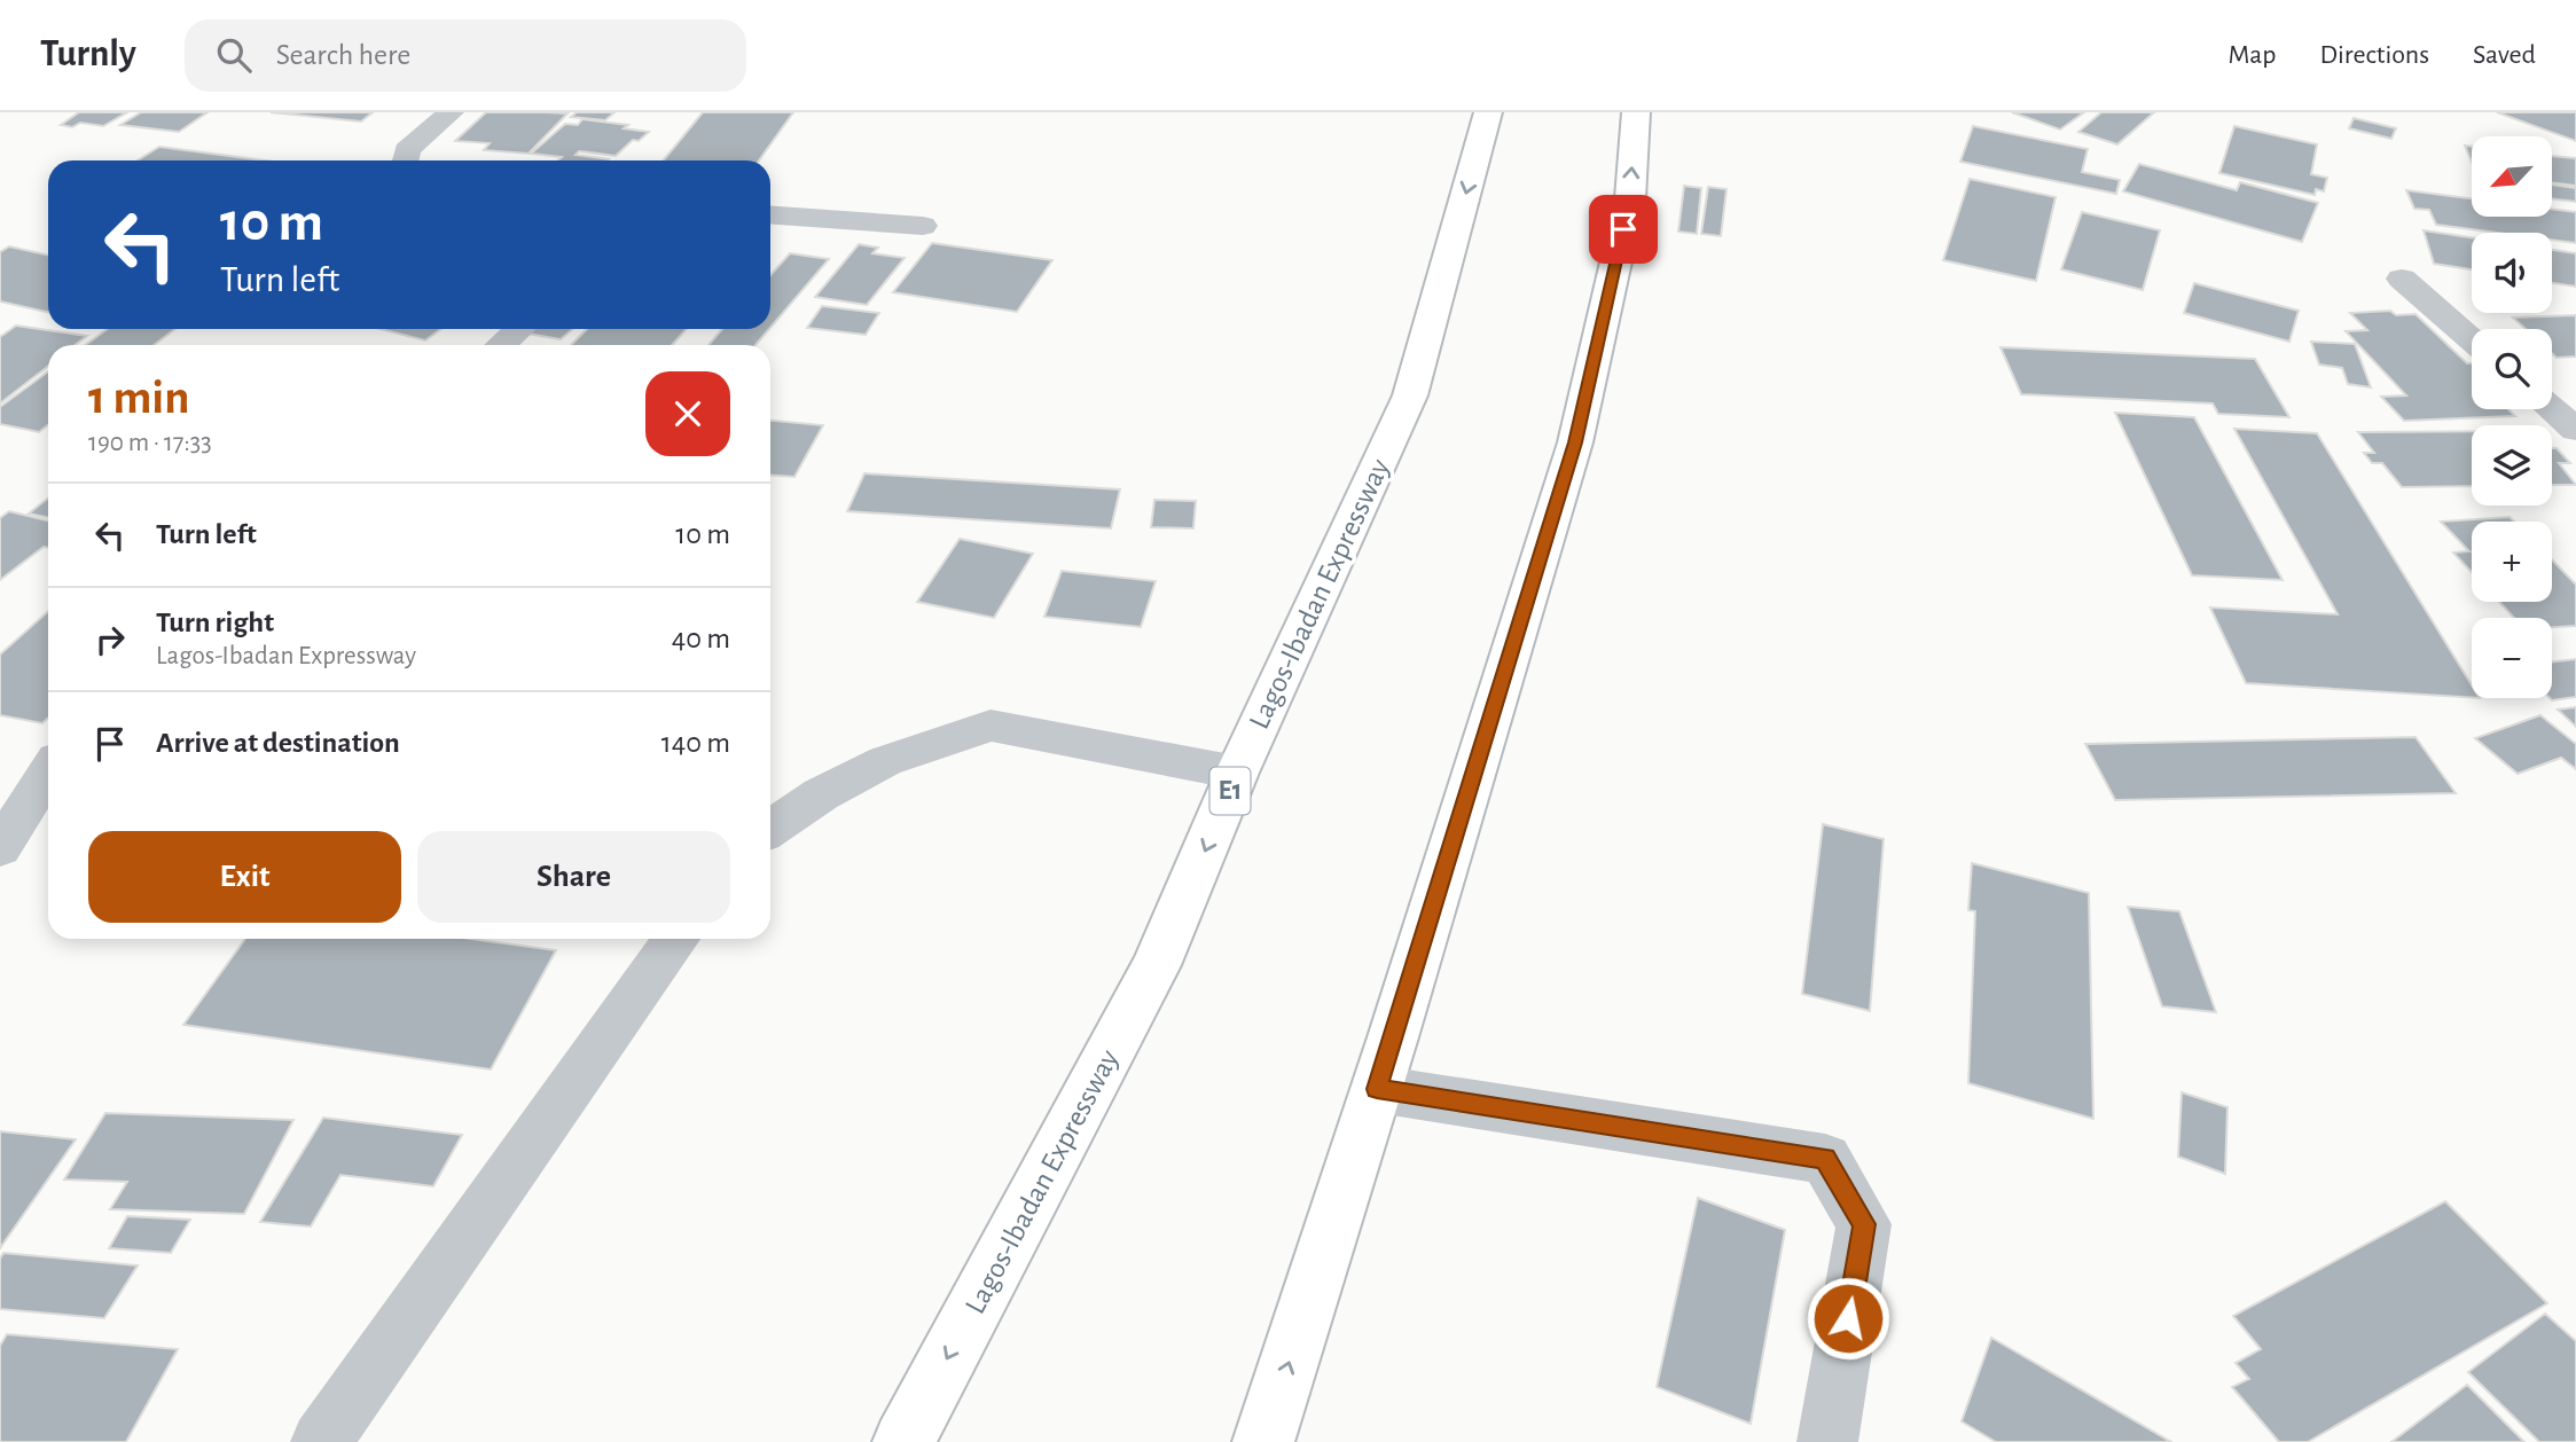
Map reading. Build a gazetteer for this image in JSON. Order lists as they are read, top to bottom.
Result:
{
  "streets": {
    "highway": ["Lagos-Ibadan Expressway", "E1"]
  },
  "north": "bottom left",
  "page": {
    "header": "Turnly",
    "search": "Search here",
    "nav": ["Map", "Directions", "Saved"],
    "map_buttons": ["+", "−"],
    "turn": ["10 m", "Turn left"],
    "heading": ["1 min", "190 m · 17:33"],
    "list": [
      {
        "name": "Turn left",
        "value": "10 m"
      },
      {
        "name": "Turn right",
        "note": "Lagos-Ibadan Expressway",
        "value": "40 m"
      },
      {
        "name": "Arrive at destination",
        "value": "140 m"
      }
    ],
    "buttons": ["Exit", "Share"]
  }
}
